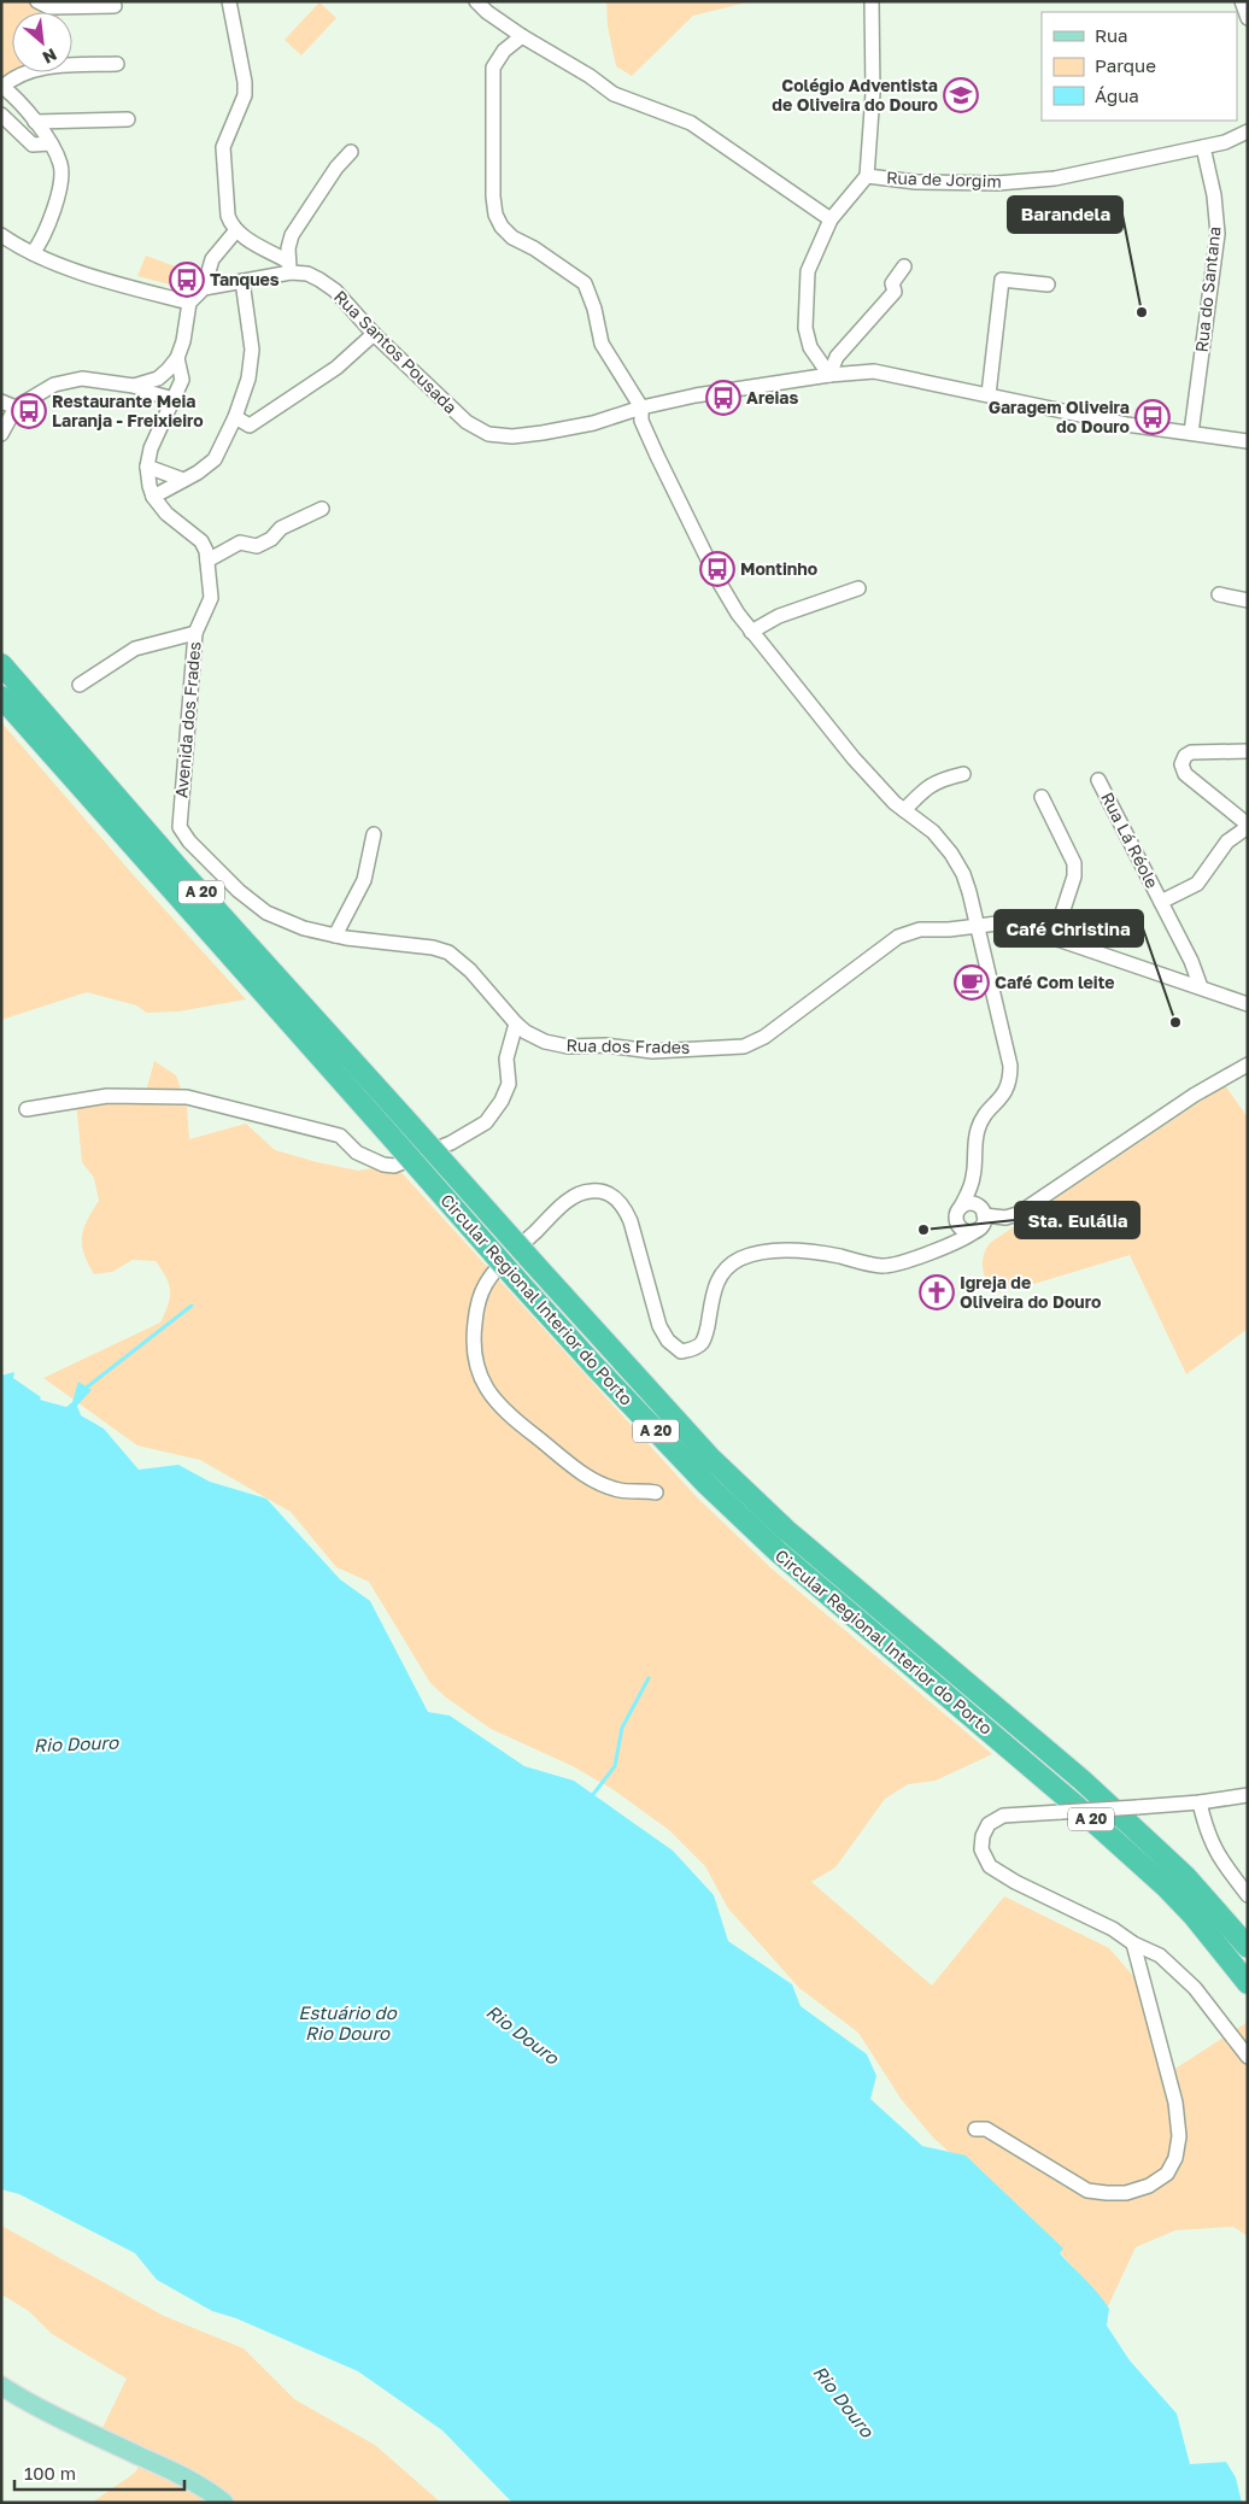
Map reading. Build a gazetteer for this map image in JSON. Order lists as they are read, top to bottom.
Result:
{
  "streets": {
    "highway": ["A 20", "Circular Regional Interior do Porto"],
    "street": [
      "Rua de Jorgim",
      "Rua do Santana",
      "Rua Santos Pousada",
      "Avenida dos Frades",
      "Rua Lá Réole",
      "Rua dos Frades"
    ]
  },
  "crossings": [
    ["Rua de Jorgim", "Rua do Santana"],
    ["Rua de Jorgim", "Rua Santos Pousada"],
    ["Rua do Santana", "Rua Santos Pousada"],
    ["Avenida dos Frades", "Rua dos Frades"],
    ["Rua Lá Réole", "Rua dos Frades"]
  ],
  "water": ["Rio Douro", "Estuário do Rio Douro"],
  "places": {
    "school or university": ["Colégio Adventista de Oliveira do Douro"],
    "bus stop": [
      "Tanques",
      "Areias",
      "Restaurante Meia Laranja - Freixieiro",
      "Garagem Oliveira do Douro",
      "Montinho"
    ],
    "other": ["Barandela", "Café Christina", "Sta. Eulália"],
    "cafe": ["Café Com leite"],
    "church": ["Igreja de Oliveira do Douro"]
  },
  "legend": ["Rua", "Parque", "Água"],
  "scale_bar": "100 m",
  "north": "bottom right"
}
